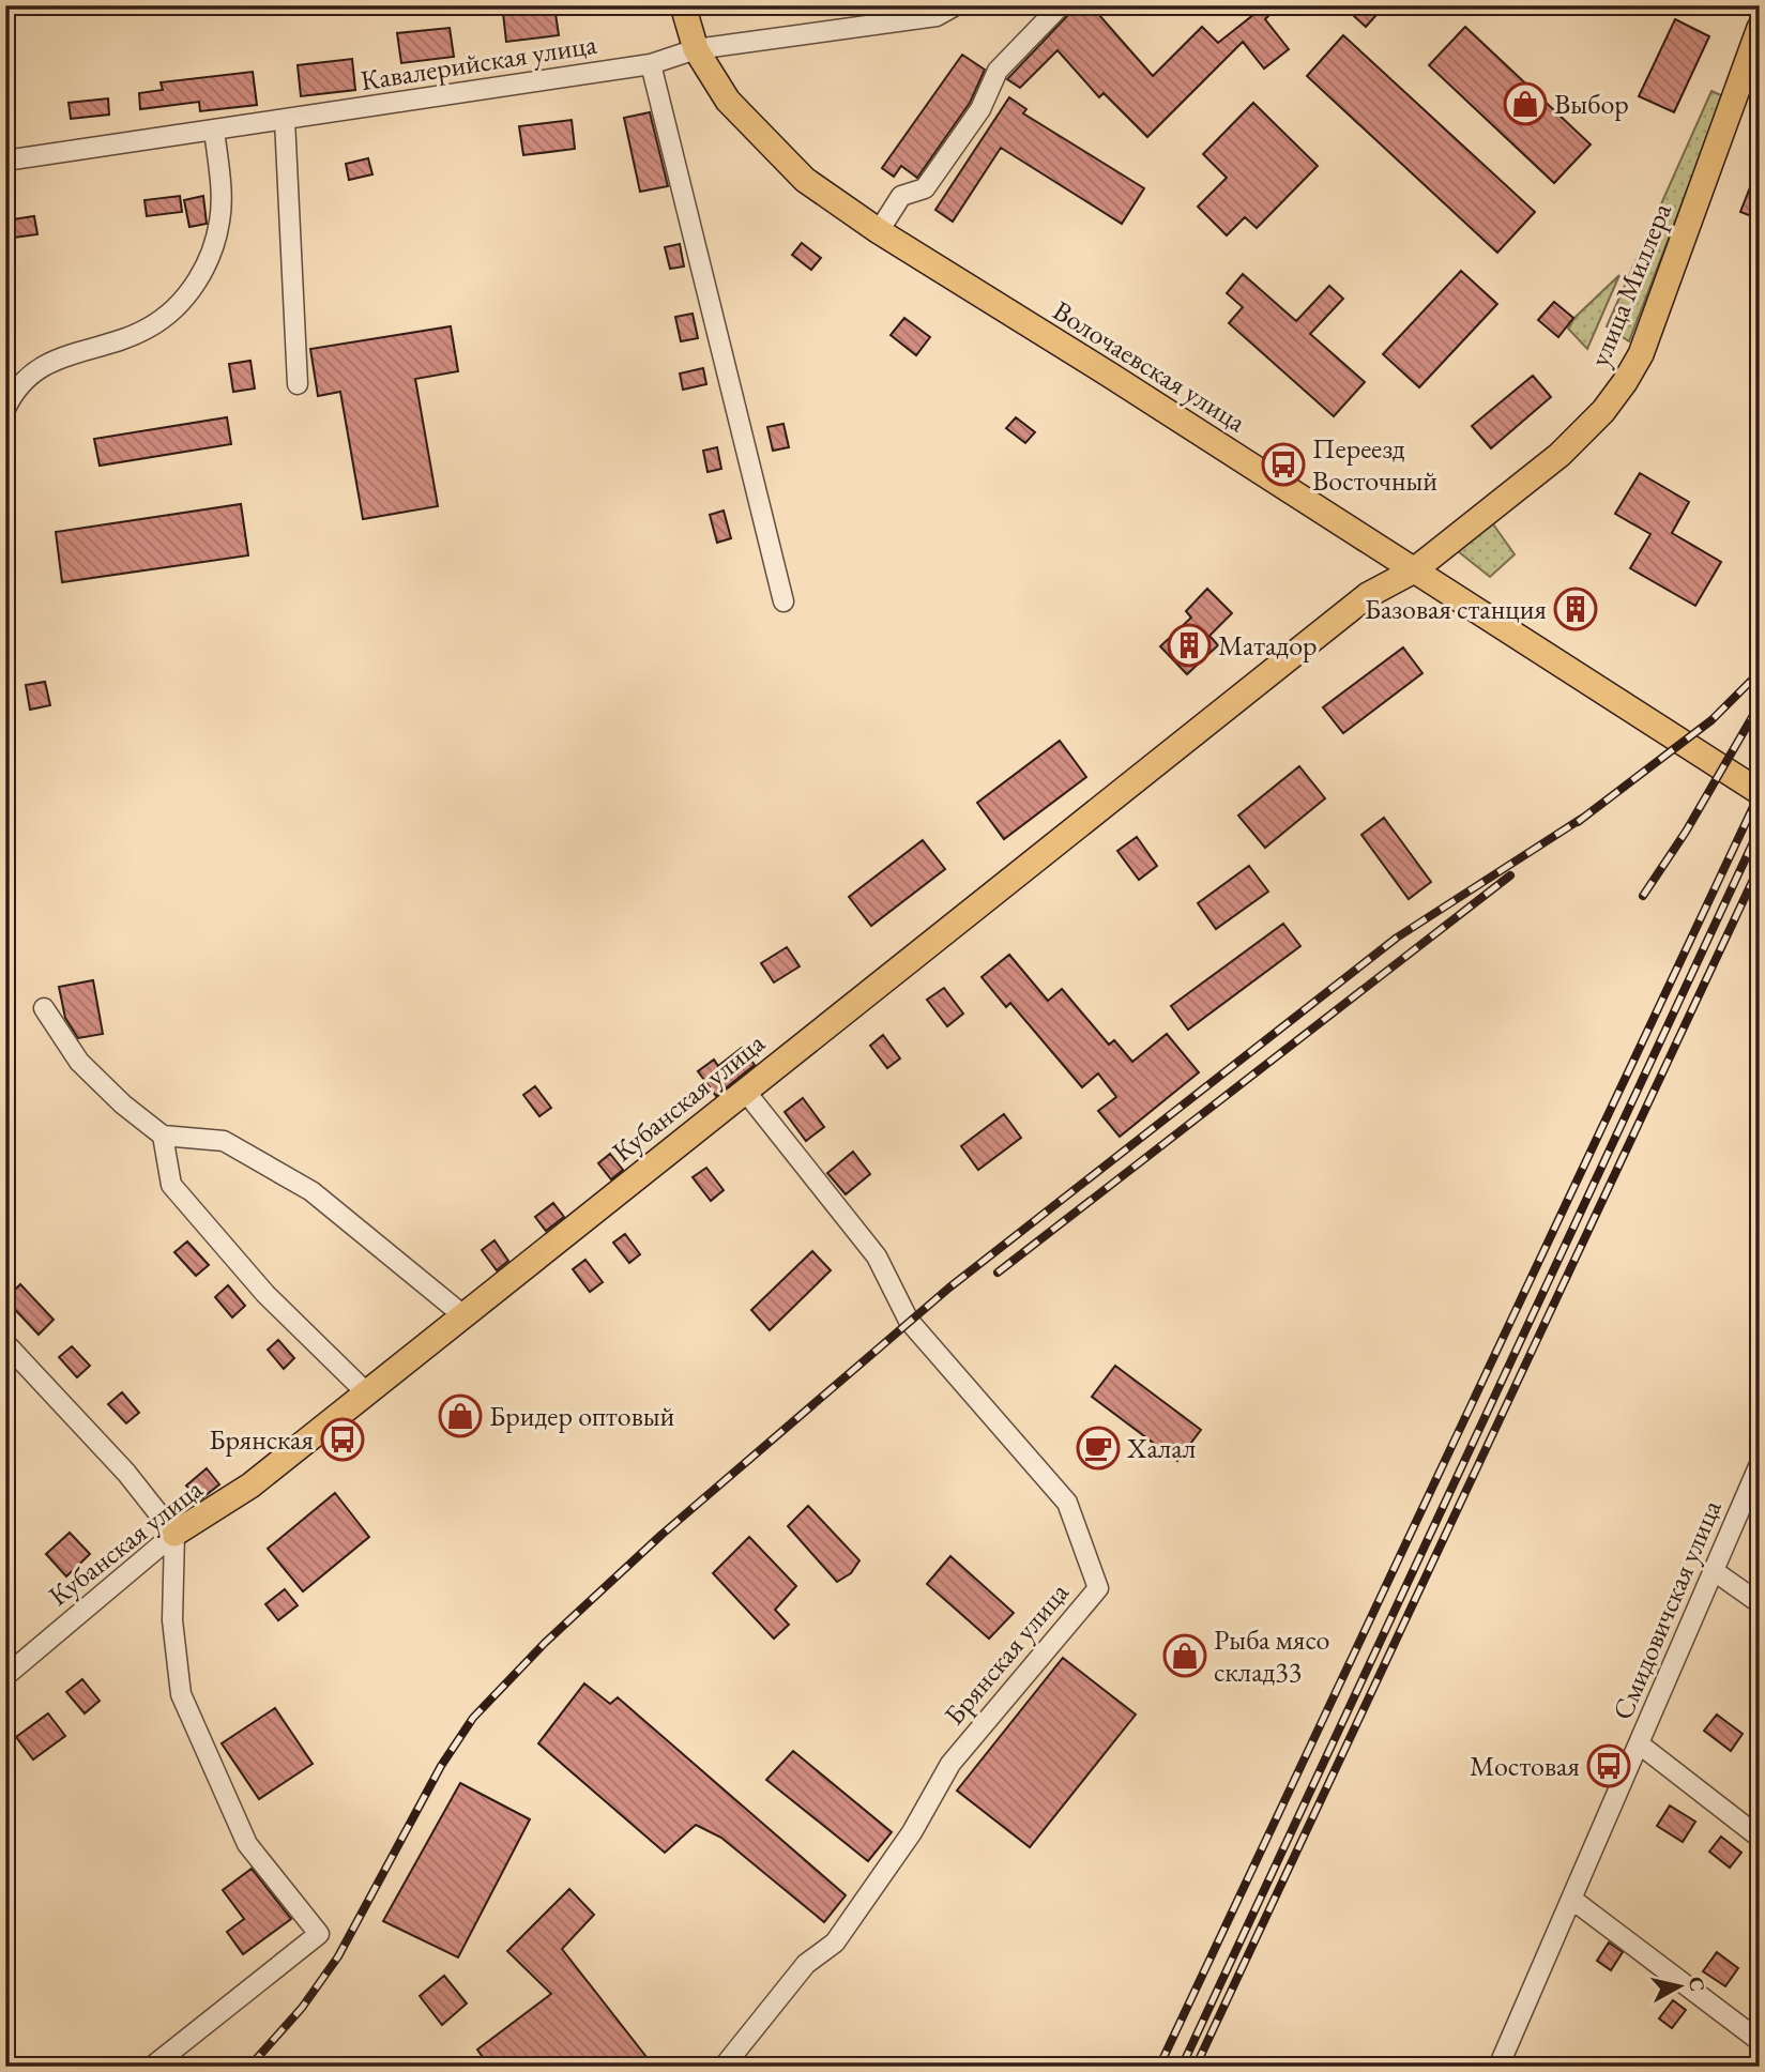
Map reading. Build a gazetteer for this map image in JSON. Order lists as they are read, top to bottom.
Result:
{
  "streets": {
    "main road": ["улица Миллера", "Волочаевская улица", "Кубанская улица"],
    "street": ["Кавалерийская улица", "Смидовичская улица", "Брянская улица"]
  },
  "crossings": [
    ["Кавалерийская улица", "Волочаевская улица"],
    ["улица Миллера", "Волочаевская улица"],
    ["улица Миллера", "Кубанская улица"],
    ["Волочаевская улица", "Кубанская улица"],
    ["Кубанская улица", "Брянская улица"]
  ],
  "places": {
    "shop": ["Выбор", "Бридер оптовый", "Рыба мясо склад33"],
    "bus stop": ["Переезд Восточный", "Брянская", "Мостовая"],
    "building": ["Базовая станция", "Матадор"],
    "cafe": ["Халал"]
  },
  "north": "right"
}
